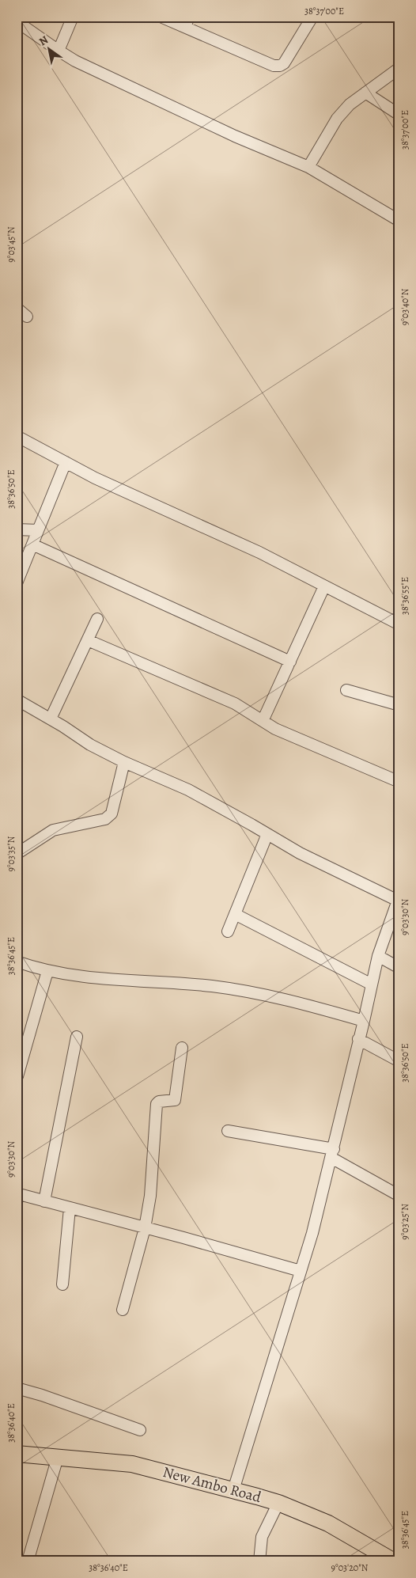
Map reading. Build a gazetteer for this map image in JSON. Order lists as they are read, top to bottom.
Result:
{
  "streets": {
    "highway": ["New Ambo Road"]
  },
  "north": "top left",
  "coordinates": [
    "38°37'00\"E",
    "9°03'45\"N",
    "9°03'40\"N",
    "38°36'50\"E",
    "38°36'55\"E",
    "9°03'35\"N",
    "9°03'30\"N",
    "38°36'45\"E",
    "9°03'25\"N",
    "38°36'40\"E",
    "9°03'20\"N"
  ]
}
